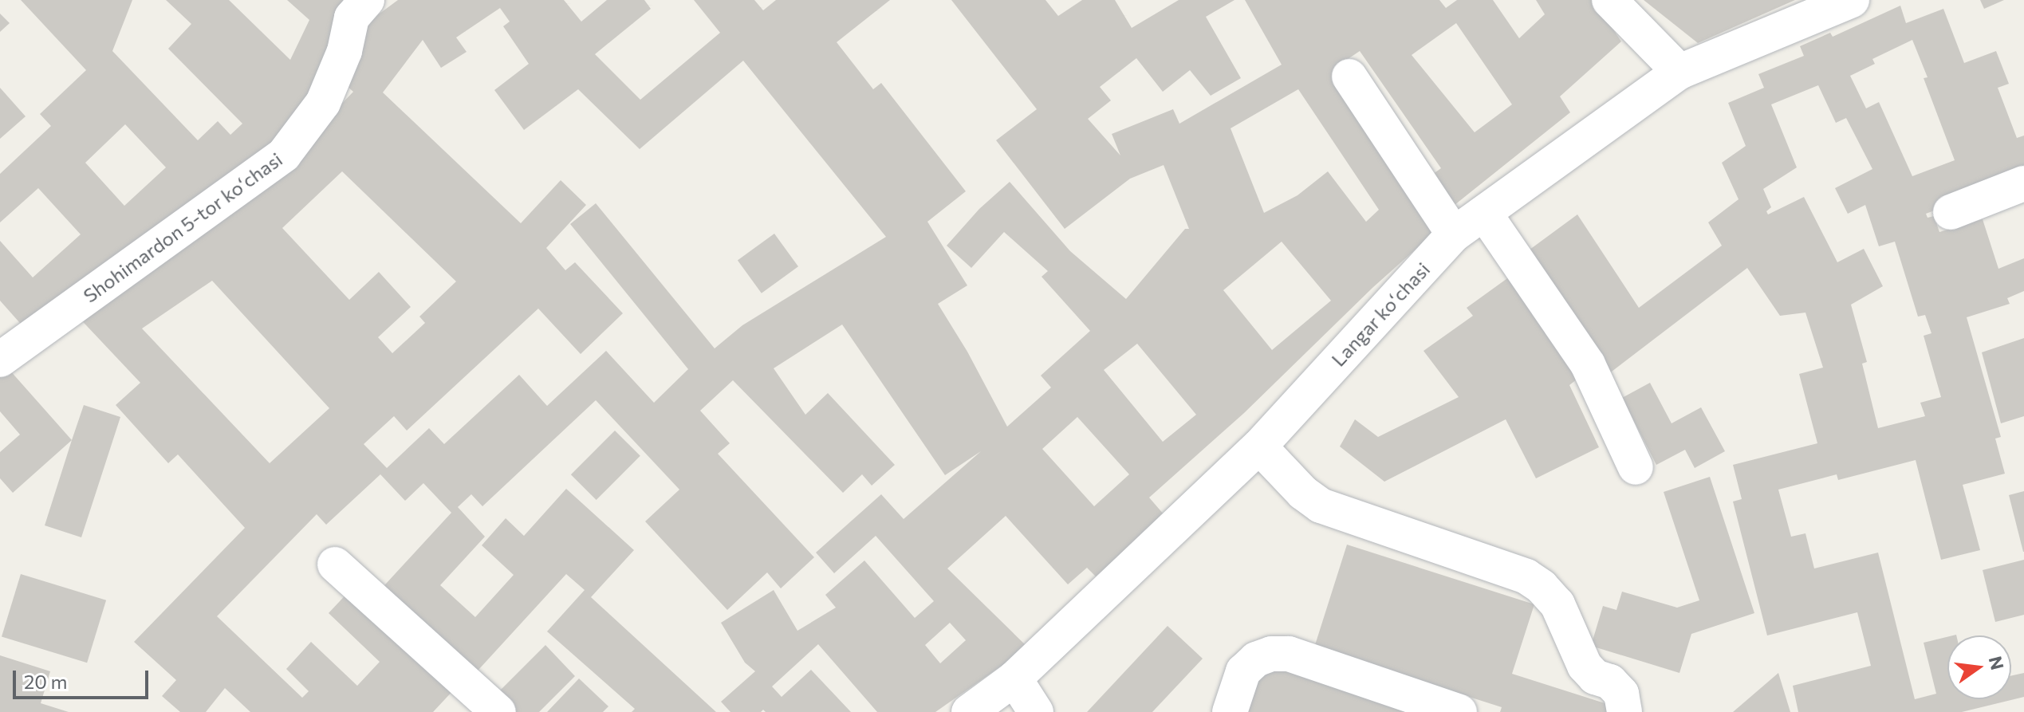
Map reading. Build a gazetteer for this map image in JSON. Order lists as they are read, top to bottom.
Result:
{
  "streets": {
    "street": ["Shohimardon 5-tor koʻchasi", "Langar koʻchasi"]
  },
  "scale_bar": "20 m",
  "north": "right"
}
